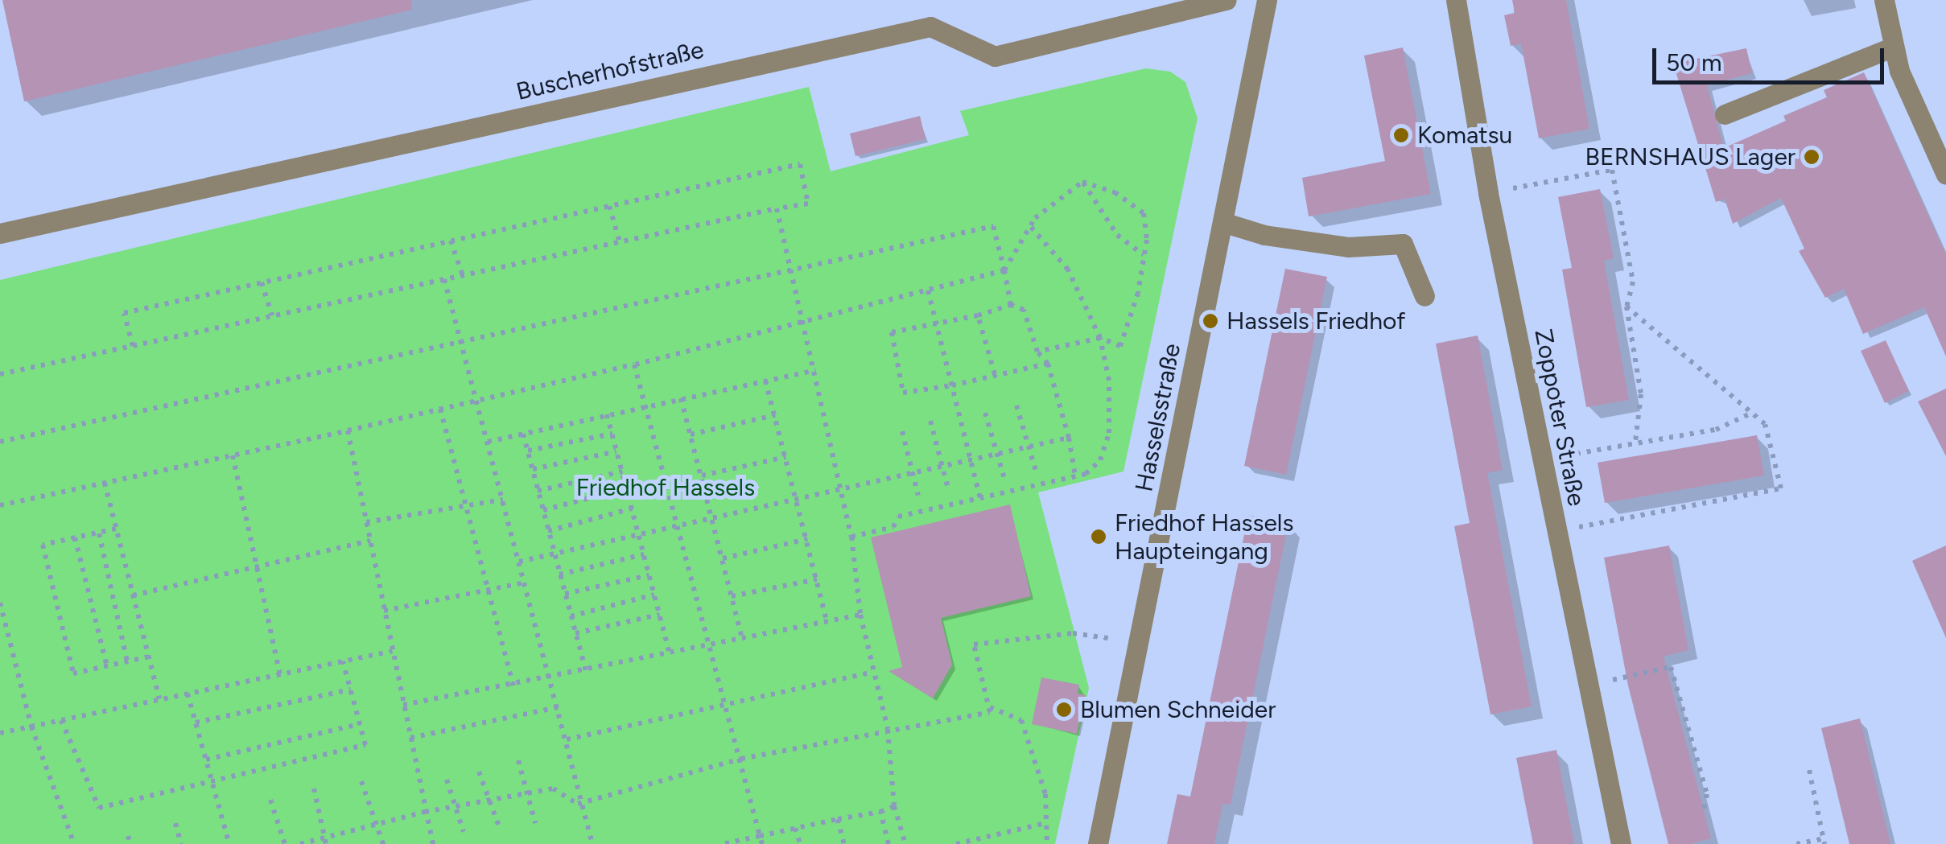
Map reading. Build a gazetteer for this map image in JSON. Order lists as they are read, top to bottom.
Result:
{
  "streets": {
    "street": ["Buscherhofstraße", "Hasselsstraße", "Zoppoter Straße"]
  },
  "parks": ["Friedhof Hassels"],
  "places": [
    "Komatsu",
    "BERNSHAUS Lager",
    "Hassels Friedhof",
    "Friedhof Hassels Haupteingang",
    "Blumen Schneider"
  ],
  "scale_bar": "50 m"
}
